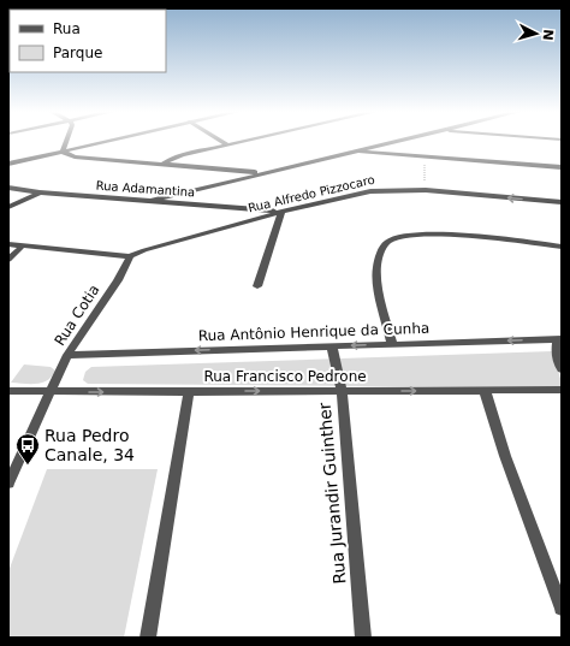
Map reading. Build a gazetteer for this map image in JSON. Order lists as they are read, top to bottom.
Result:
{
  "streets": {
    "street": [
      "Rua Adamantina",
      "Rua Alfredo Pizzocaro",
      "Rua Cotia",
      "Rua Antônio Henrique da Cunha",
      "Rua Francisco Pedrone",
      "Rua Jurandir Guinther"
    ]
  },
  "crossings": [
    ["Rua Adamantina", "Rua Alfredo Pizzocaro"],
    ["Rua Alfredo Pizzocaro", "Rua Cotia"],
    ["Rua Cotia", "Rua Antônio Henrique da Cunha"],
    ["Rua Cotia", "Rua Francisco Pedrone"],
    ["Rua Antônio Henrique da Cunha", "Rua Jurandir Guinther"],
    ["Rua Francisco Pedrone", "Rua Jurandir Guinther"]
  ],
  "one_way": ["Rua Antônio Henrique da Cunha", "Rua Francisco Pedrone"],
  "places": {
    "bus stop": ["Rua Pedro Canale, 34"]
  },
  "legend": ["Rua", "Parque"],
  "north": "right"
}
